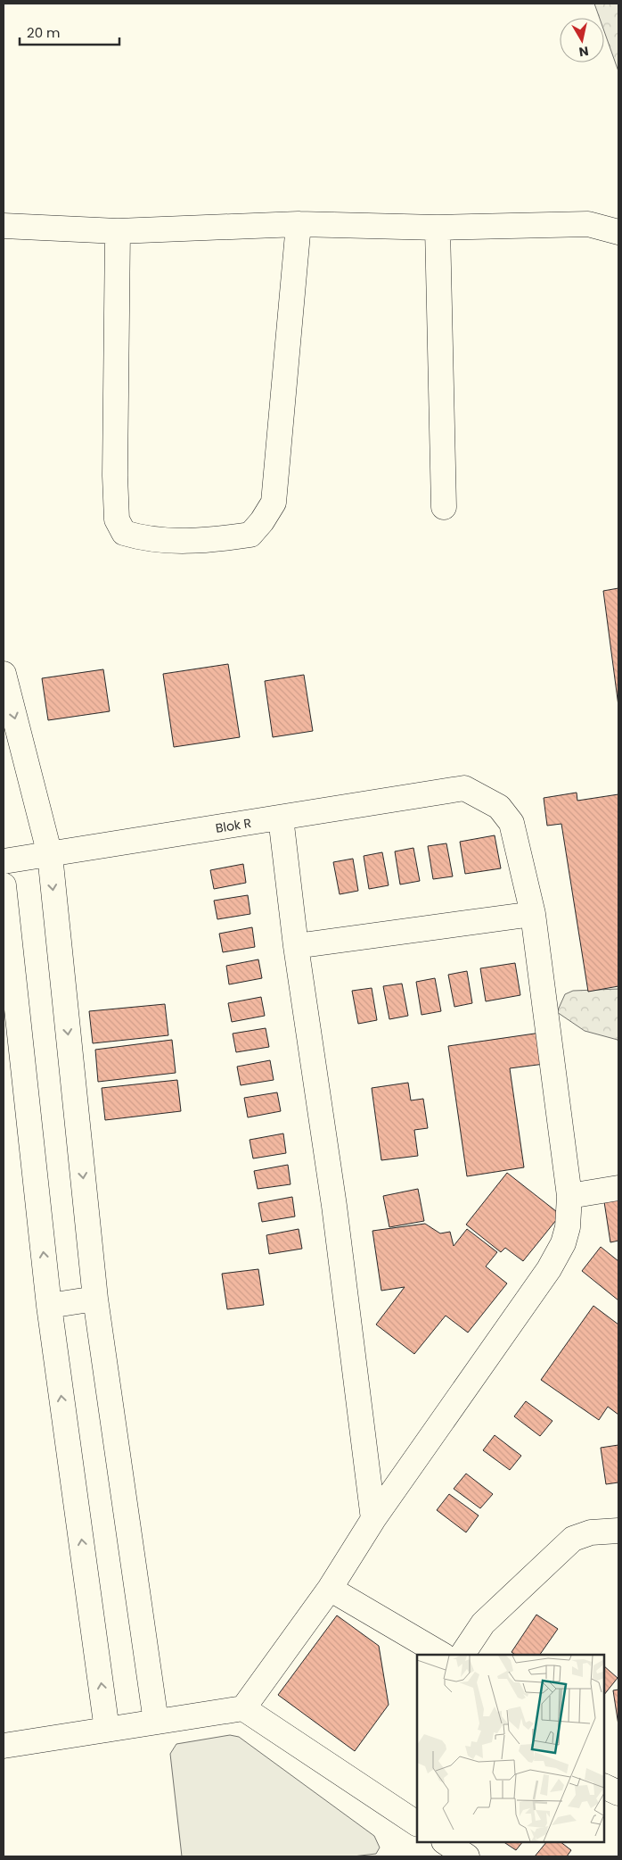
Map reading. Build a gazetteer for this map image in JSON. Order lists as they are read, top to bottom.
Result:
{
  "streets": {
    "street": ["Blok R"]
  },
  "scale_bar": "20 m",
  "north": "bottom"
}
